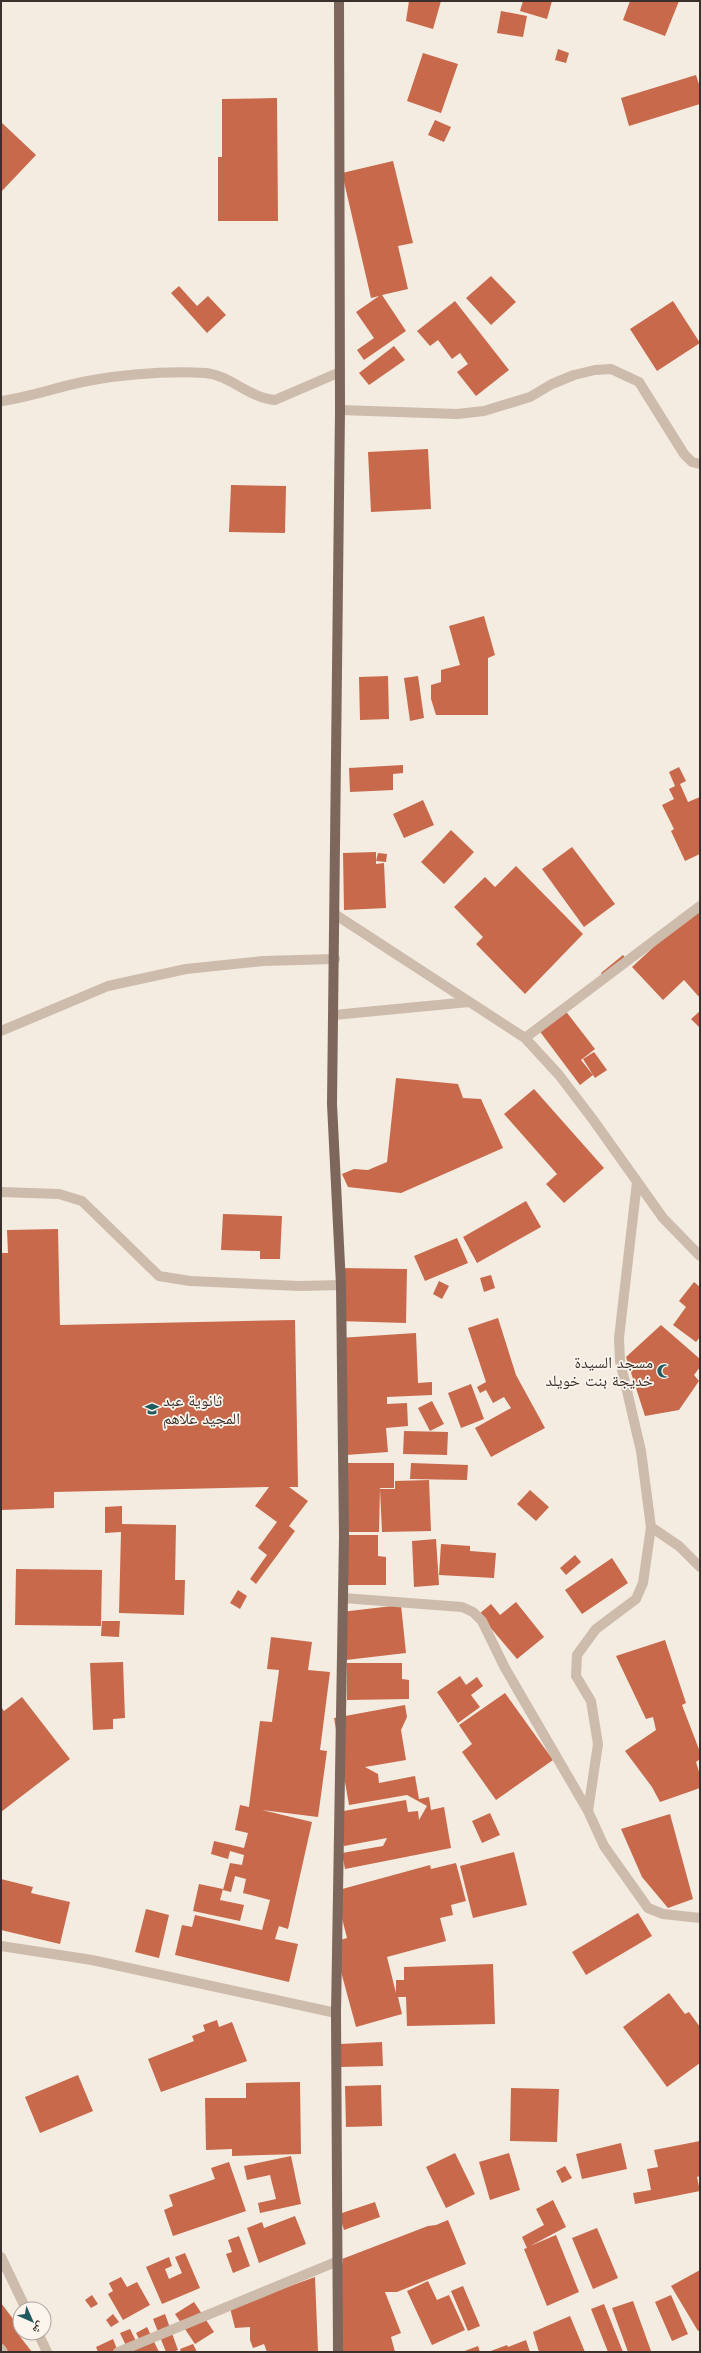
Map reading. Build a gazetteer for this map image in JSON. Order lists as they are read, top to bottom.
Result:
{
  "places": {
    "mosque": ["مسجد السيدة خديجة بنت خويلد"],
    "school or university": ["ثانوية عبد المجيد علاهم"]
  },
  "north": "bottom right"
}
